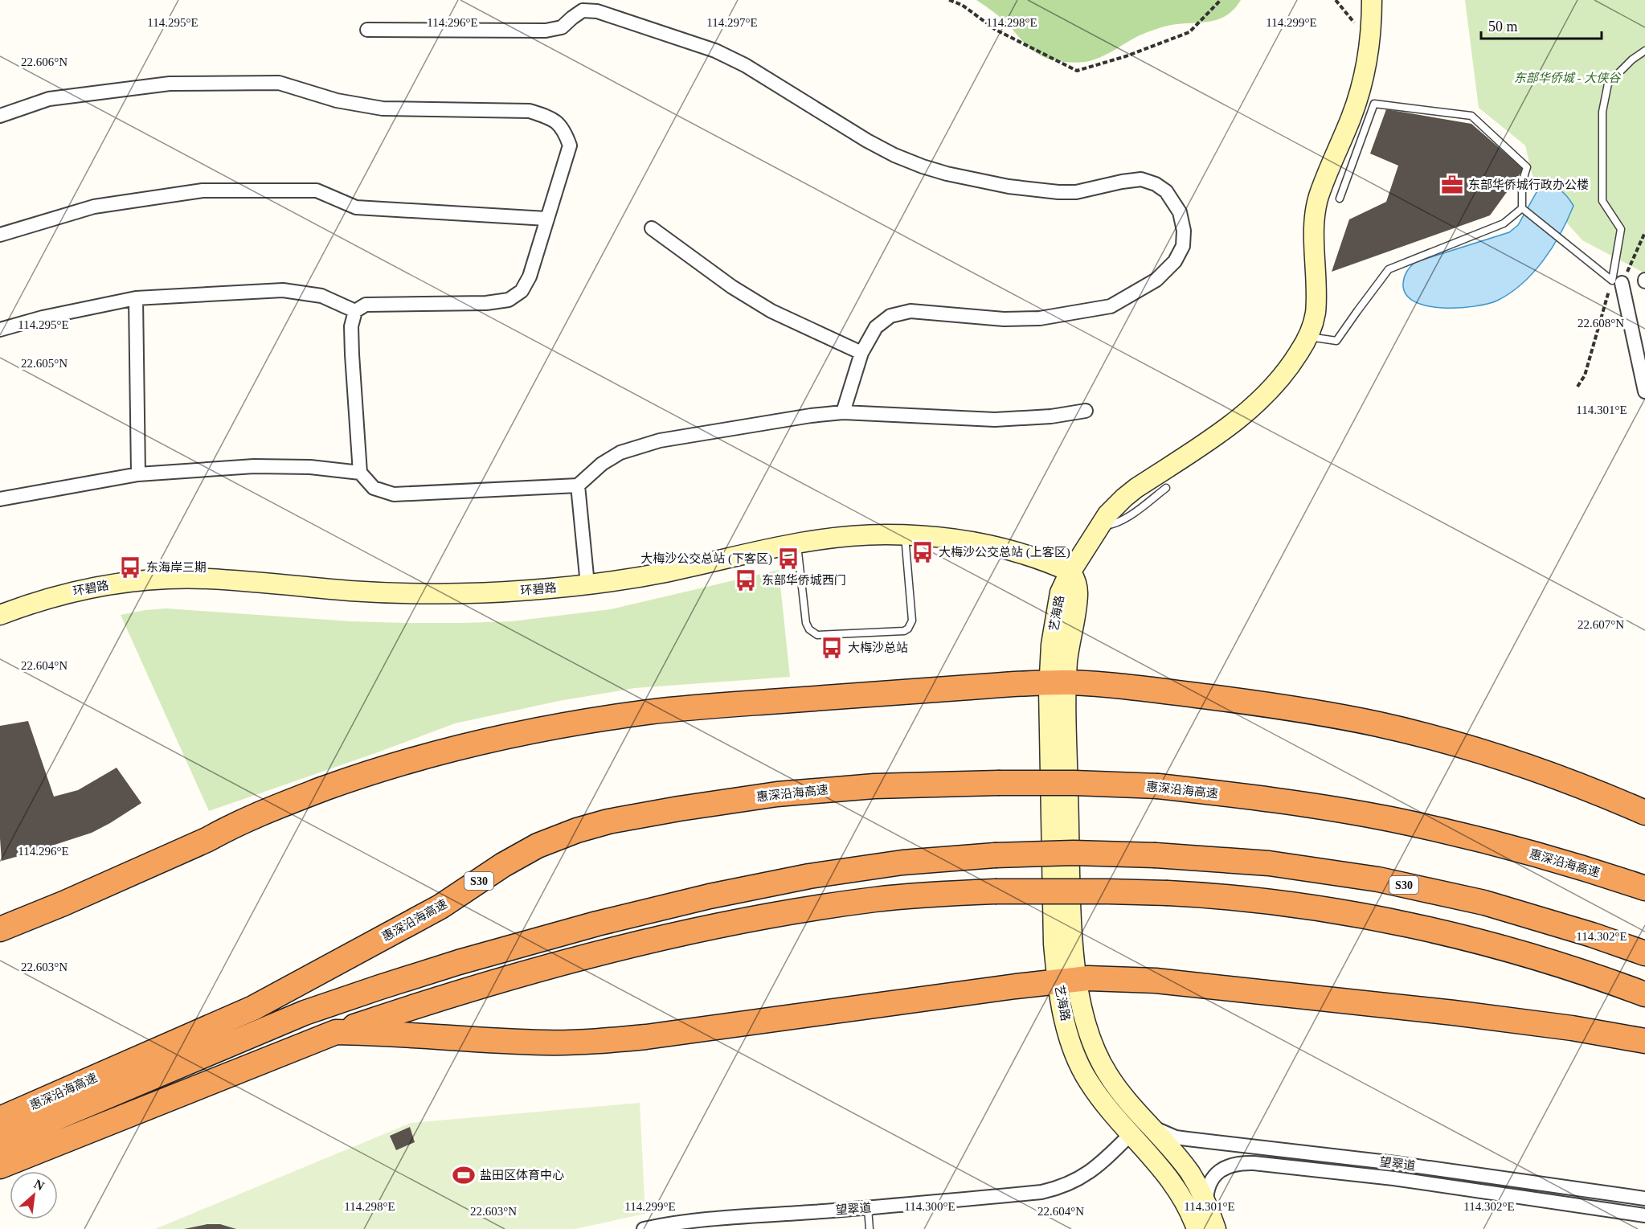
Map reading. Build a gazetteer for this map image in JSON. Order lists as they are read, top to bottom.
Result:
{
  "streets": {
    "highway": ["惠深沿海高速", "S30"],
    "street": ["环碧路", "艺海路", "望翠道"]
  },
  "crossings": [
    ["环碧路", "艺海路"],
    ["艺海路", "望翠道"]
  ],
  "parks": ["东部华侨城 - 大侠谷"],
  "places": {
    "office": ["东部华侨城行政办公楼"],
    "bus stop": [
      "大梅沙公交总站 (上客区)",
      "大梅沙公交总站 (下客区)",
      "东海岸三期",
      "东部华侨城西门",
      "大梅沙总站"
    ],
    "sports": ["盐田区体育中心"]
  },
  "scale_bar": "50 m",
  "north": "top right",
  "coordinates": [
    "114.295°E",
    "114.296°E",
    "114.298°E",
    "114.297°E",
    "114.299°E",
    "22.606°N",
    "22.608°N",
    "22.605°N",
    "114.301°E",
    "22.607°N",
    "22.604°N",
    "114.302°E",
    "22.603°N",
    "114.300°E"
  ]
}
